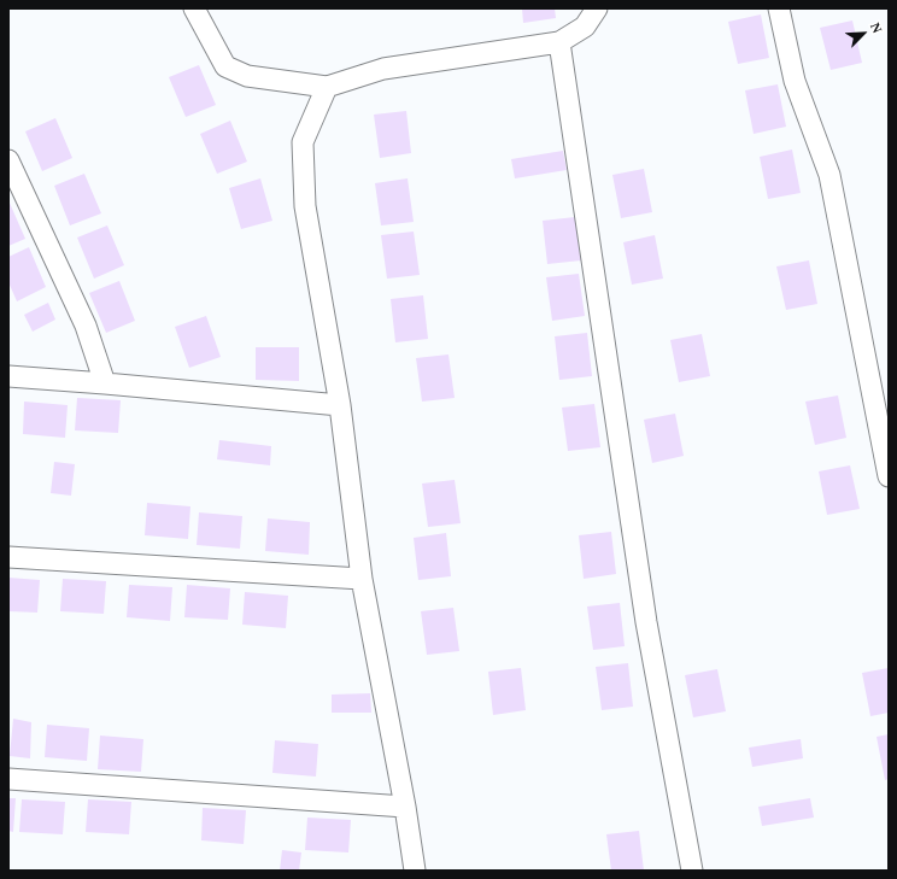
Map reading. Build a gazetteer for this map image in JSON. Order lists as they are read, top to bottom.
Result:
{
  "north": "top right"
}
